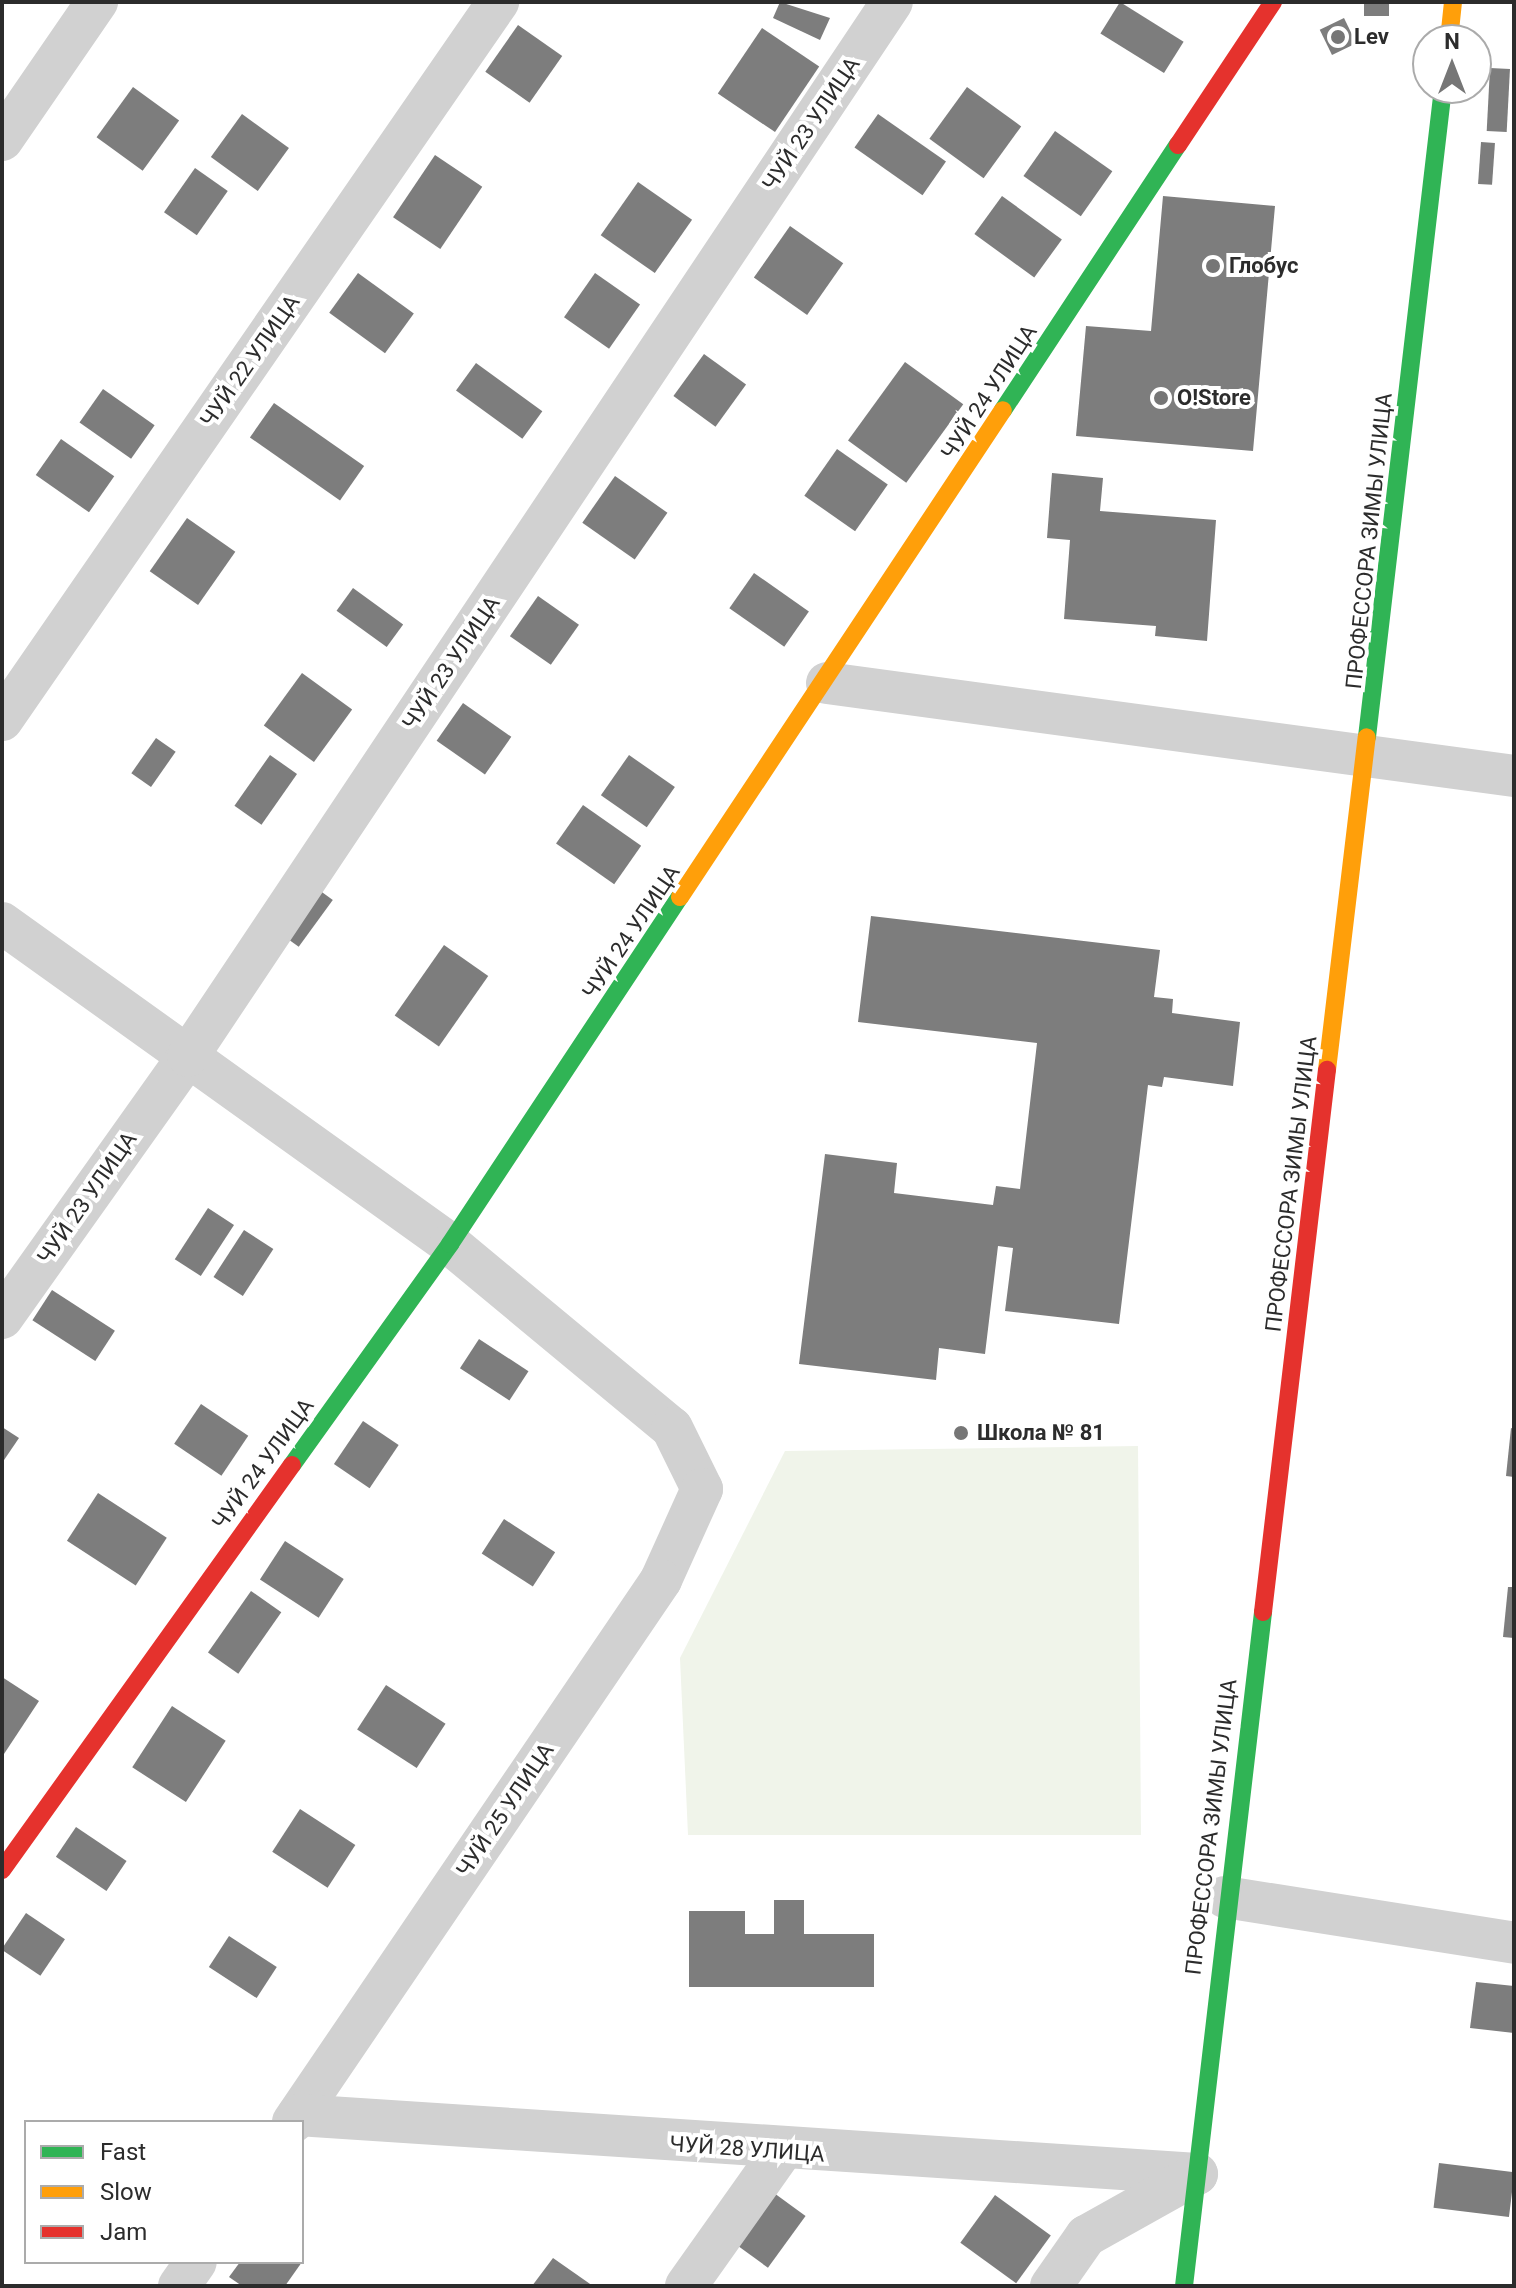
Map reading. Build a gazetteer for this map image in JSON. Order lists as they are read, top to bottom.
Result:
{
  "streets": {
    "street": [
      "ЧУЙ 23 УЛИЦА",
      "ЧУЙ 22 УЛИЦА",
      "ЧУЙ 24 УЛИЦА",
      "ПРОФЕССОРА ЗИМЫ УЛИЦА",
      "ЧУЙ 25 УЛИЦА",
      "ЧУЙ 28 УЛИЦА"
    ]
  },
  "crossings": [
    ["ЧУЙ 24 УЛИЦА", "ЧУЙ 25 УЛИЦА"],
    ["ПРОФЕССОРА ЗИМЫ УЛИЦА", "ЧУЙ 28 УЛИЦА"],
    ["ЧУЙ 25 УЛИЦА", "ЧУЙ 28 УЛИЦА"]
  ],
  "places": [
    "Lev",
    "Глобус",
    "O!Store",
    "Школа № 81"
  ],
  "legend": ["Fast", "Slow", "Jam"],
  "north": "top"
}
